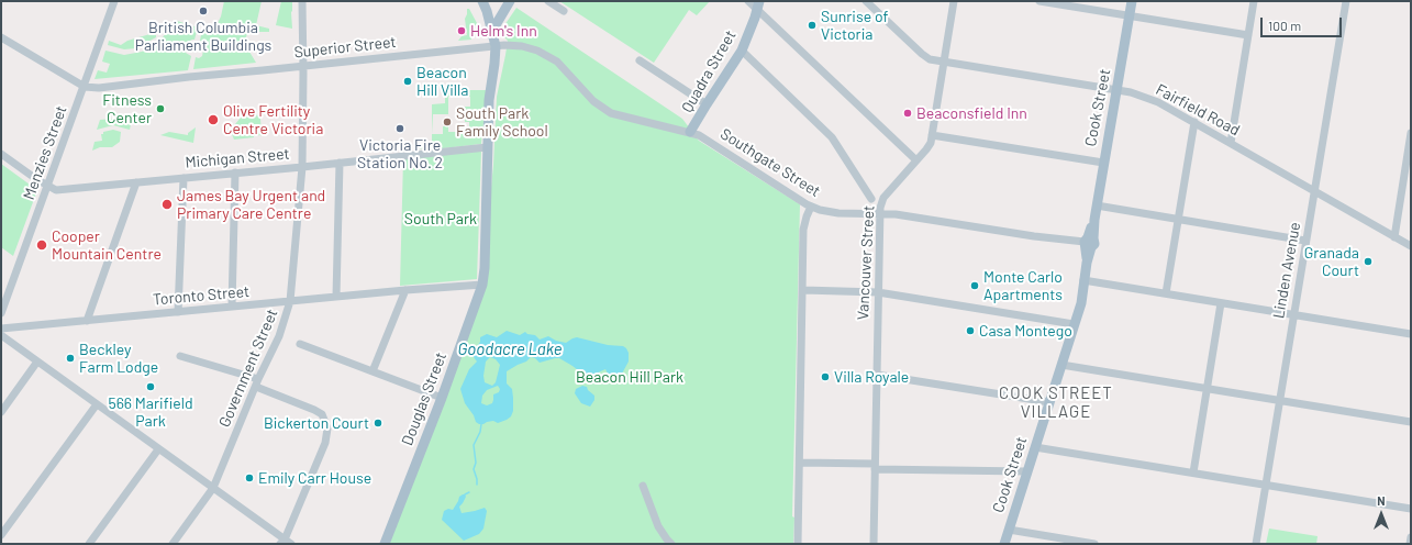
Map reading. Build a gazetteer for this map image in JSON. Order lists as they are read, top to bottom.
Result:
{
  "streets": {
    "main road": ["Quadra Street", "Cook Street", "Douglas Street"],
    "street": [
      "Superior Street",
      "Fairfield Road",
      "Menzies Street",
      "Michigan Street",
      "Southgate Street",
      "Vancouver Street",
      "Linden Avenue",
      "Toronto Street",
      "Government Street"
    ]
  },
  "crossings": [
    ["Superior Street", "Menzies Street"],
    ["Superior Street", "Southgate Street"],
    ["Superior Street", "Government Street"],
    ["Superior Street", "Douglas Street"],
    ["Quadra Street", "Southgate Street"],
    ["Cook Street", "Fairfield Road"],
    ["Cook Street", "Southgate Street"],
    ["Fairfield Road", "Vancouver Street"],
    ["Fairfield Road", "Linden Avenue"],
    ["Menzies Street", "Michigan Street"],
    ["Michigan Street", "Government Street"],
    ["Michigan Street", "Douglas Street"],
    ["Southgate Street", "Vancouver Street"],
    ["Southgate Street", "Douglas Street"],
    ["Toronto Street", "Government Street"],
    ["Toronto Street", "Douglas Street"]
  ],
  "districts": ["COOK STREET VILLAGE"],
  "water": ["Goodacre Lake"],
  "parks": ["South Park", "Beacon Hill Park"],
  "places": [
    "British Columbia Parliament Buildings",
    "Sunrise of Victoria",
    "Helm's Inn",
    "Beacon Hill Villa",
    "Fitness Center",
    "Beaconsfield Inn",
    "Olive Fertility Centre Victoria",
    "South Park Family School",
    "Victoria Fire Station No. 2",
    "James Bay Urgent and Primary Care Centre",
    "Cooper Mountain Centre",
    "Granada Court",
    "Monte Carlo Apartments",
    "Casa Montego",
    "Beckley Farm Lodge",
    "Villa Royale",
    "566 Marifield Park",
    "Bickerton Court",
    "Emily Carr House"
  ],
  "scale_bar": "100 m",
  "north": "top"
}
